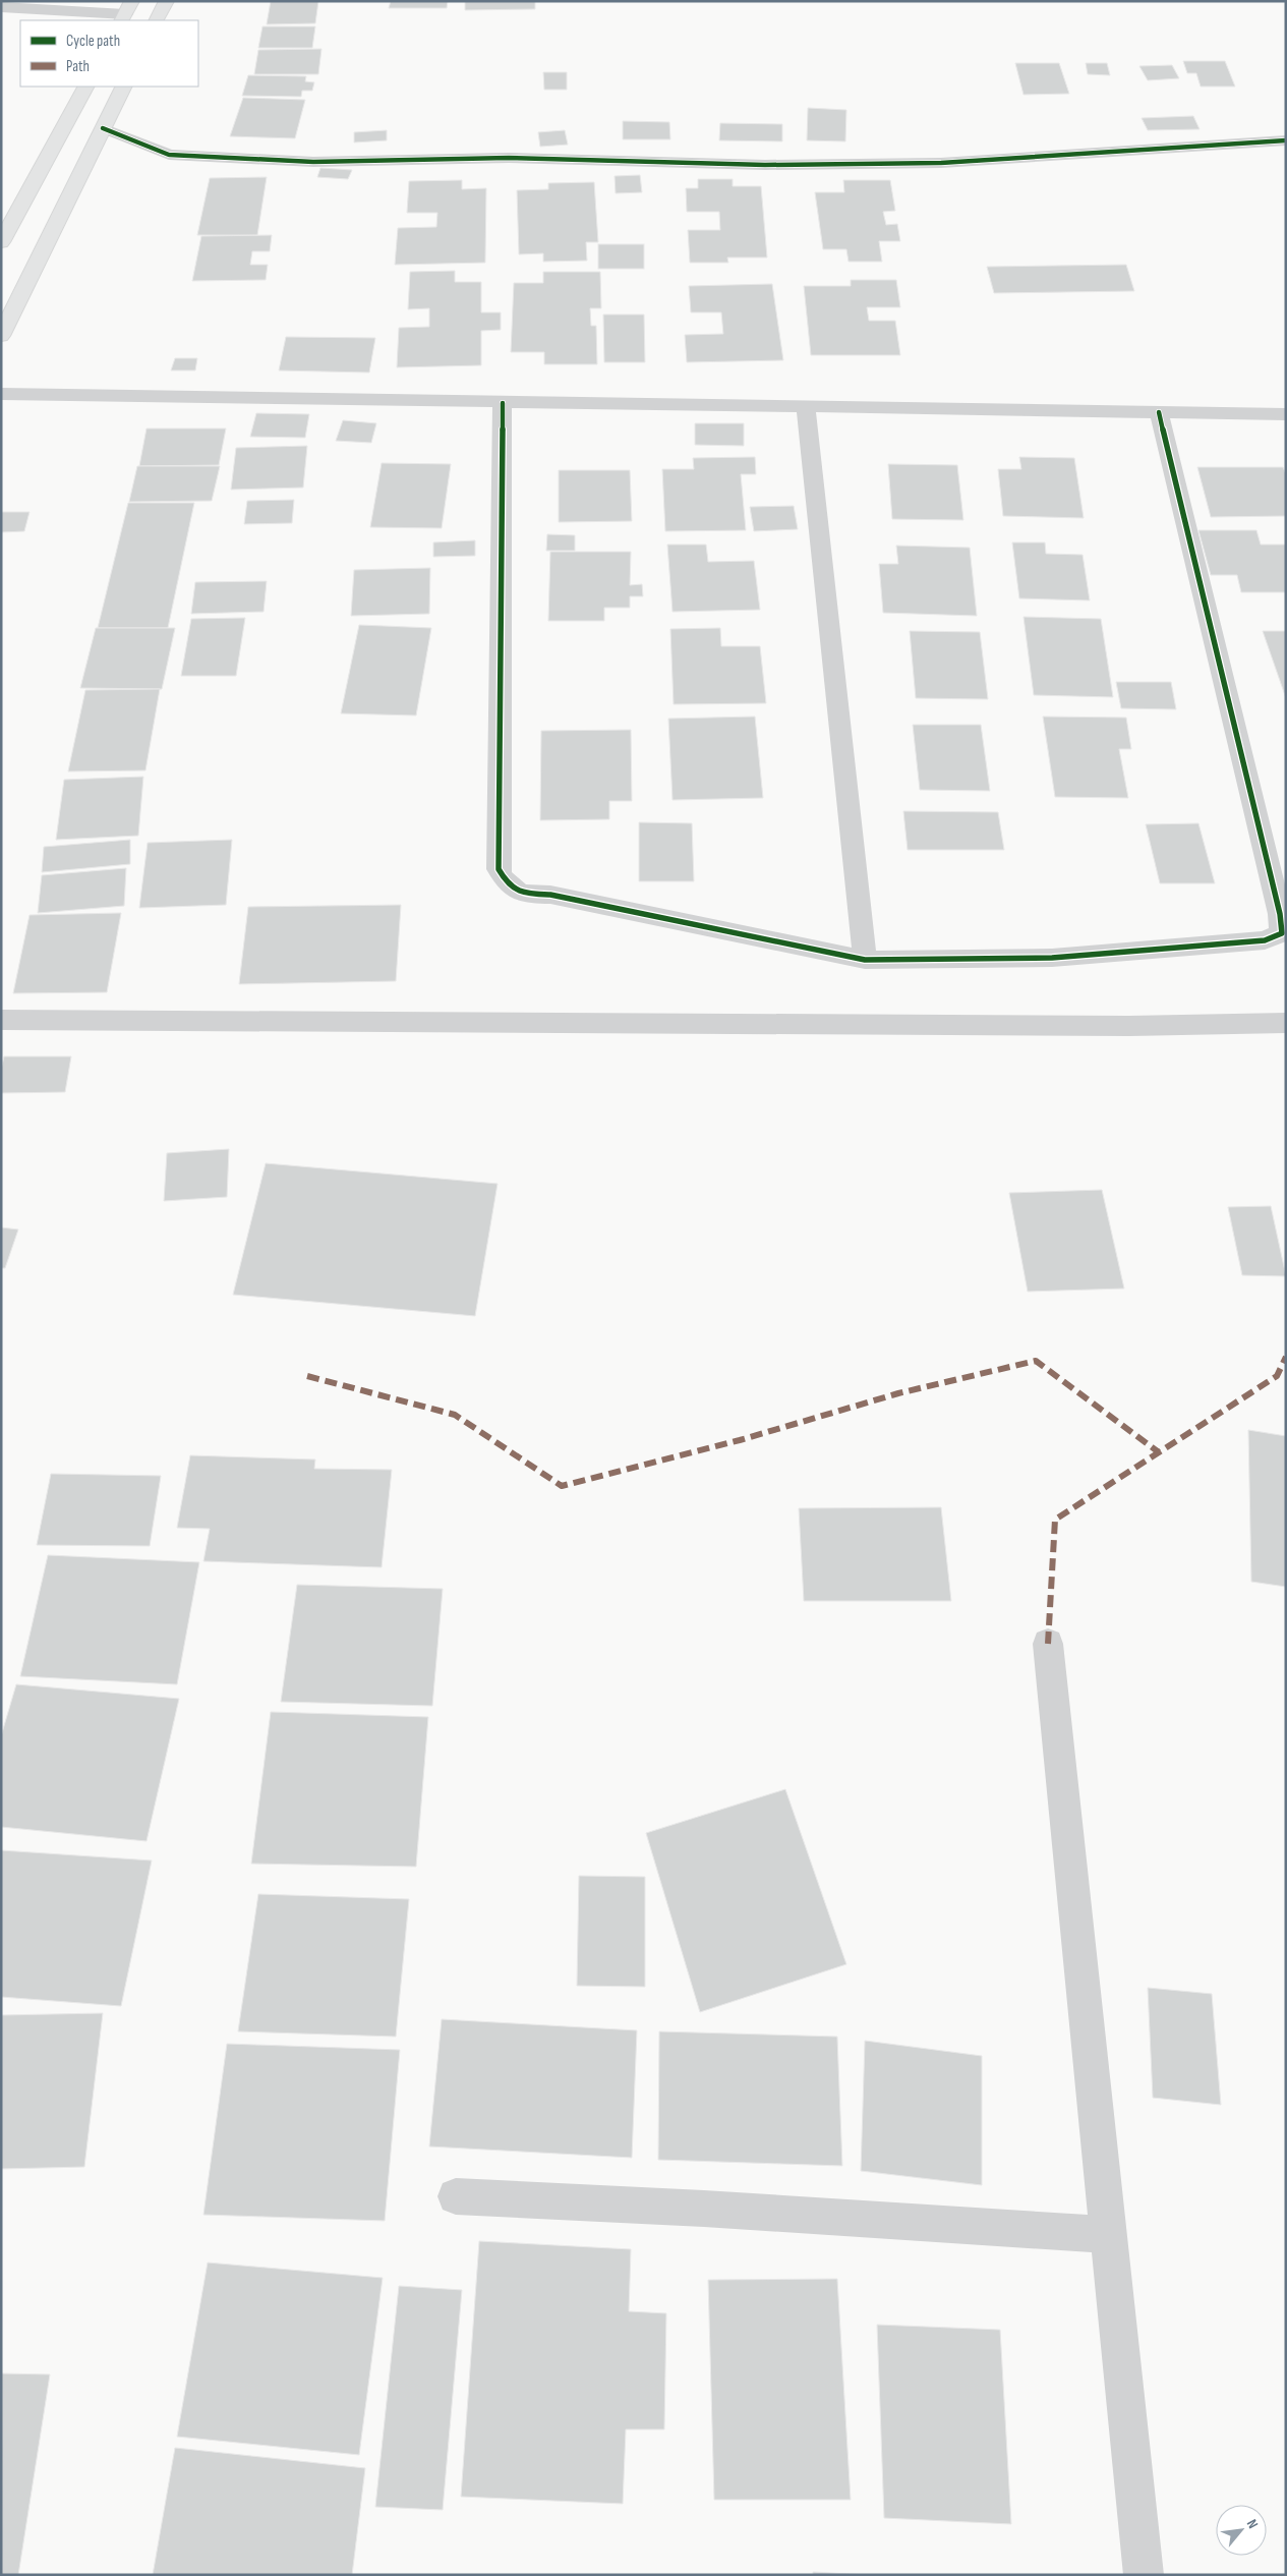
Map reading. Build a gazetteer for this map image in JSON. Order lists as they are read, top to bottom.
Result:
{
  "legend": ["Cycle path", "Path"],
  "north": "top right"
}
